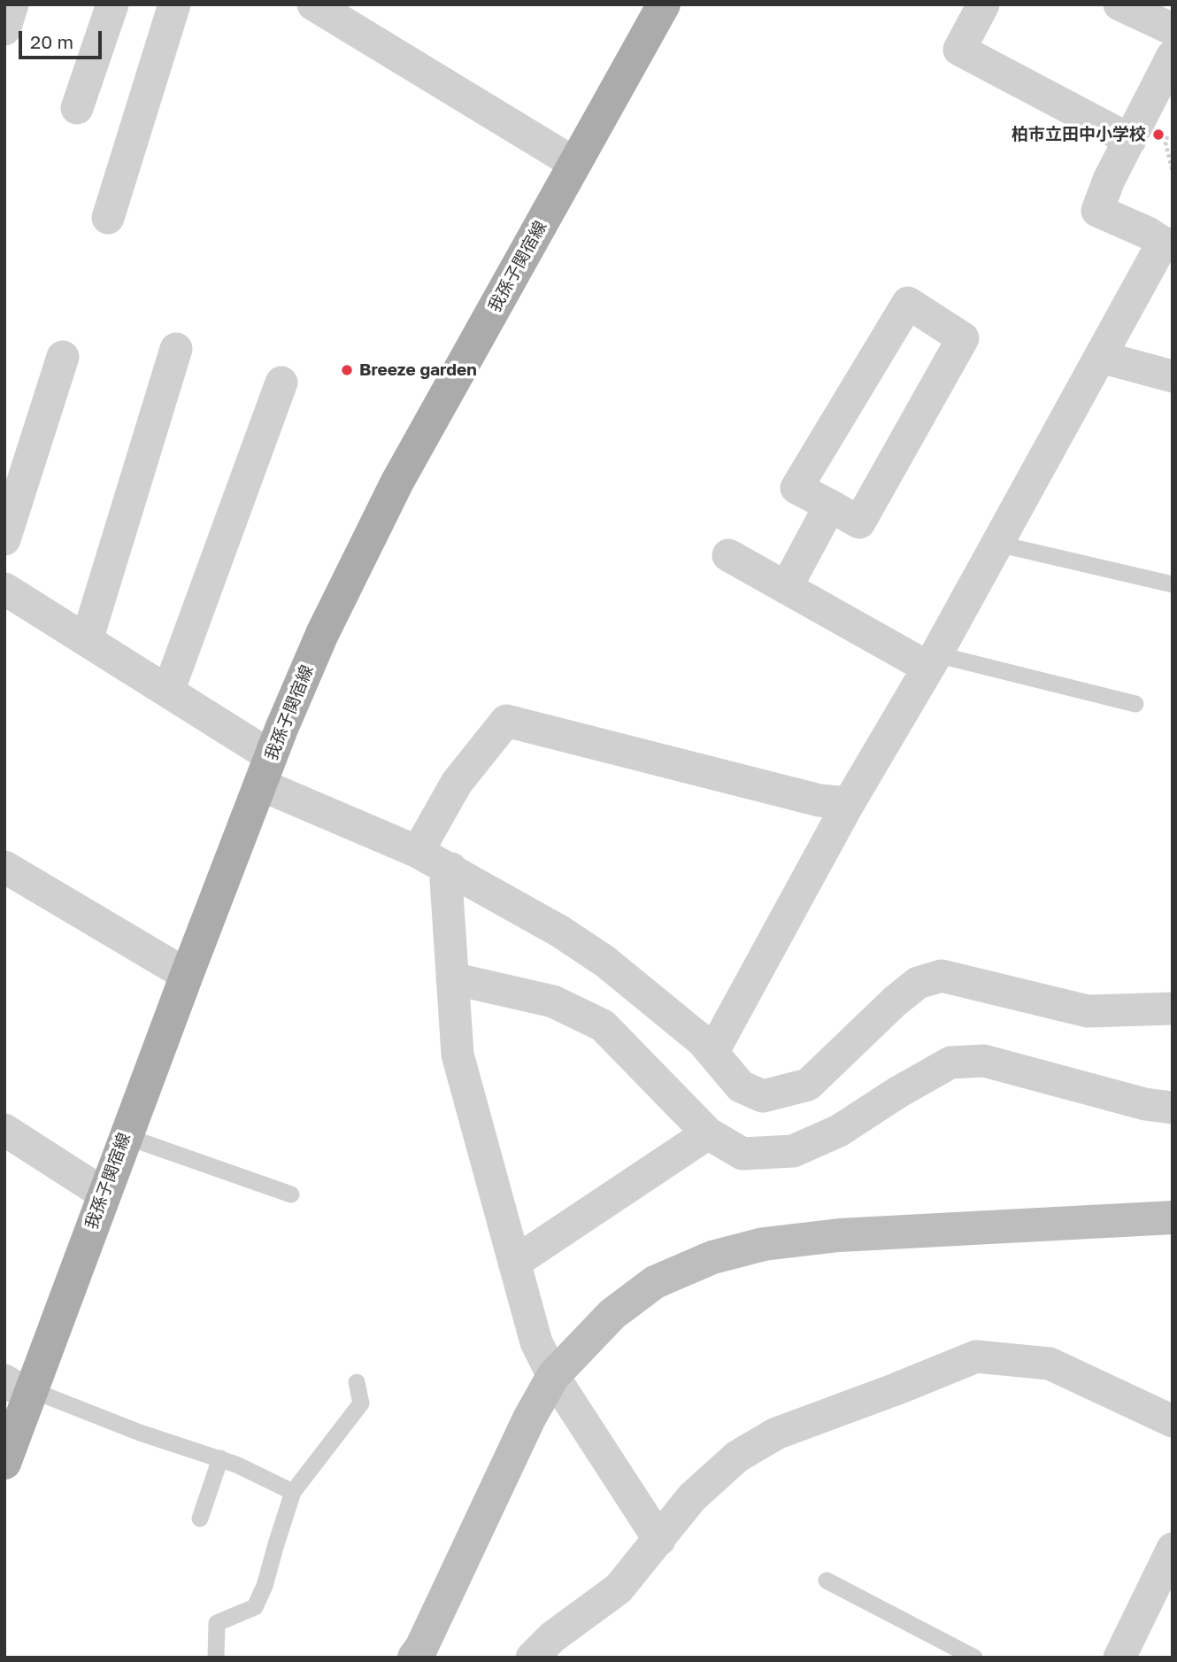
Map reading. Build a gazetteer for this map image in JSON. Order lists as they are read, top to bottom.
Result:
{
  "streets": {
    "main road": ["我孫子関宿線"]
  },
  "places": ["柏市立田中小学校", "Breeze garden"],
  "scale_bar": "20 m"
}
